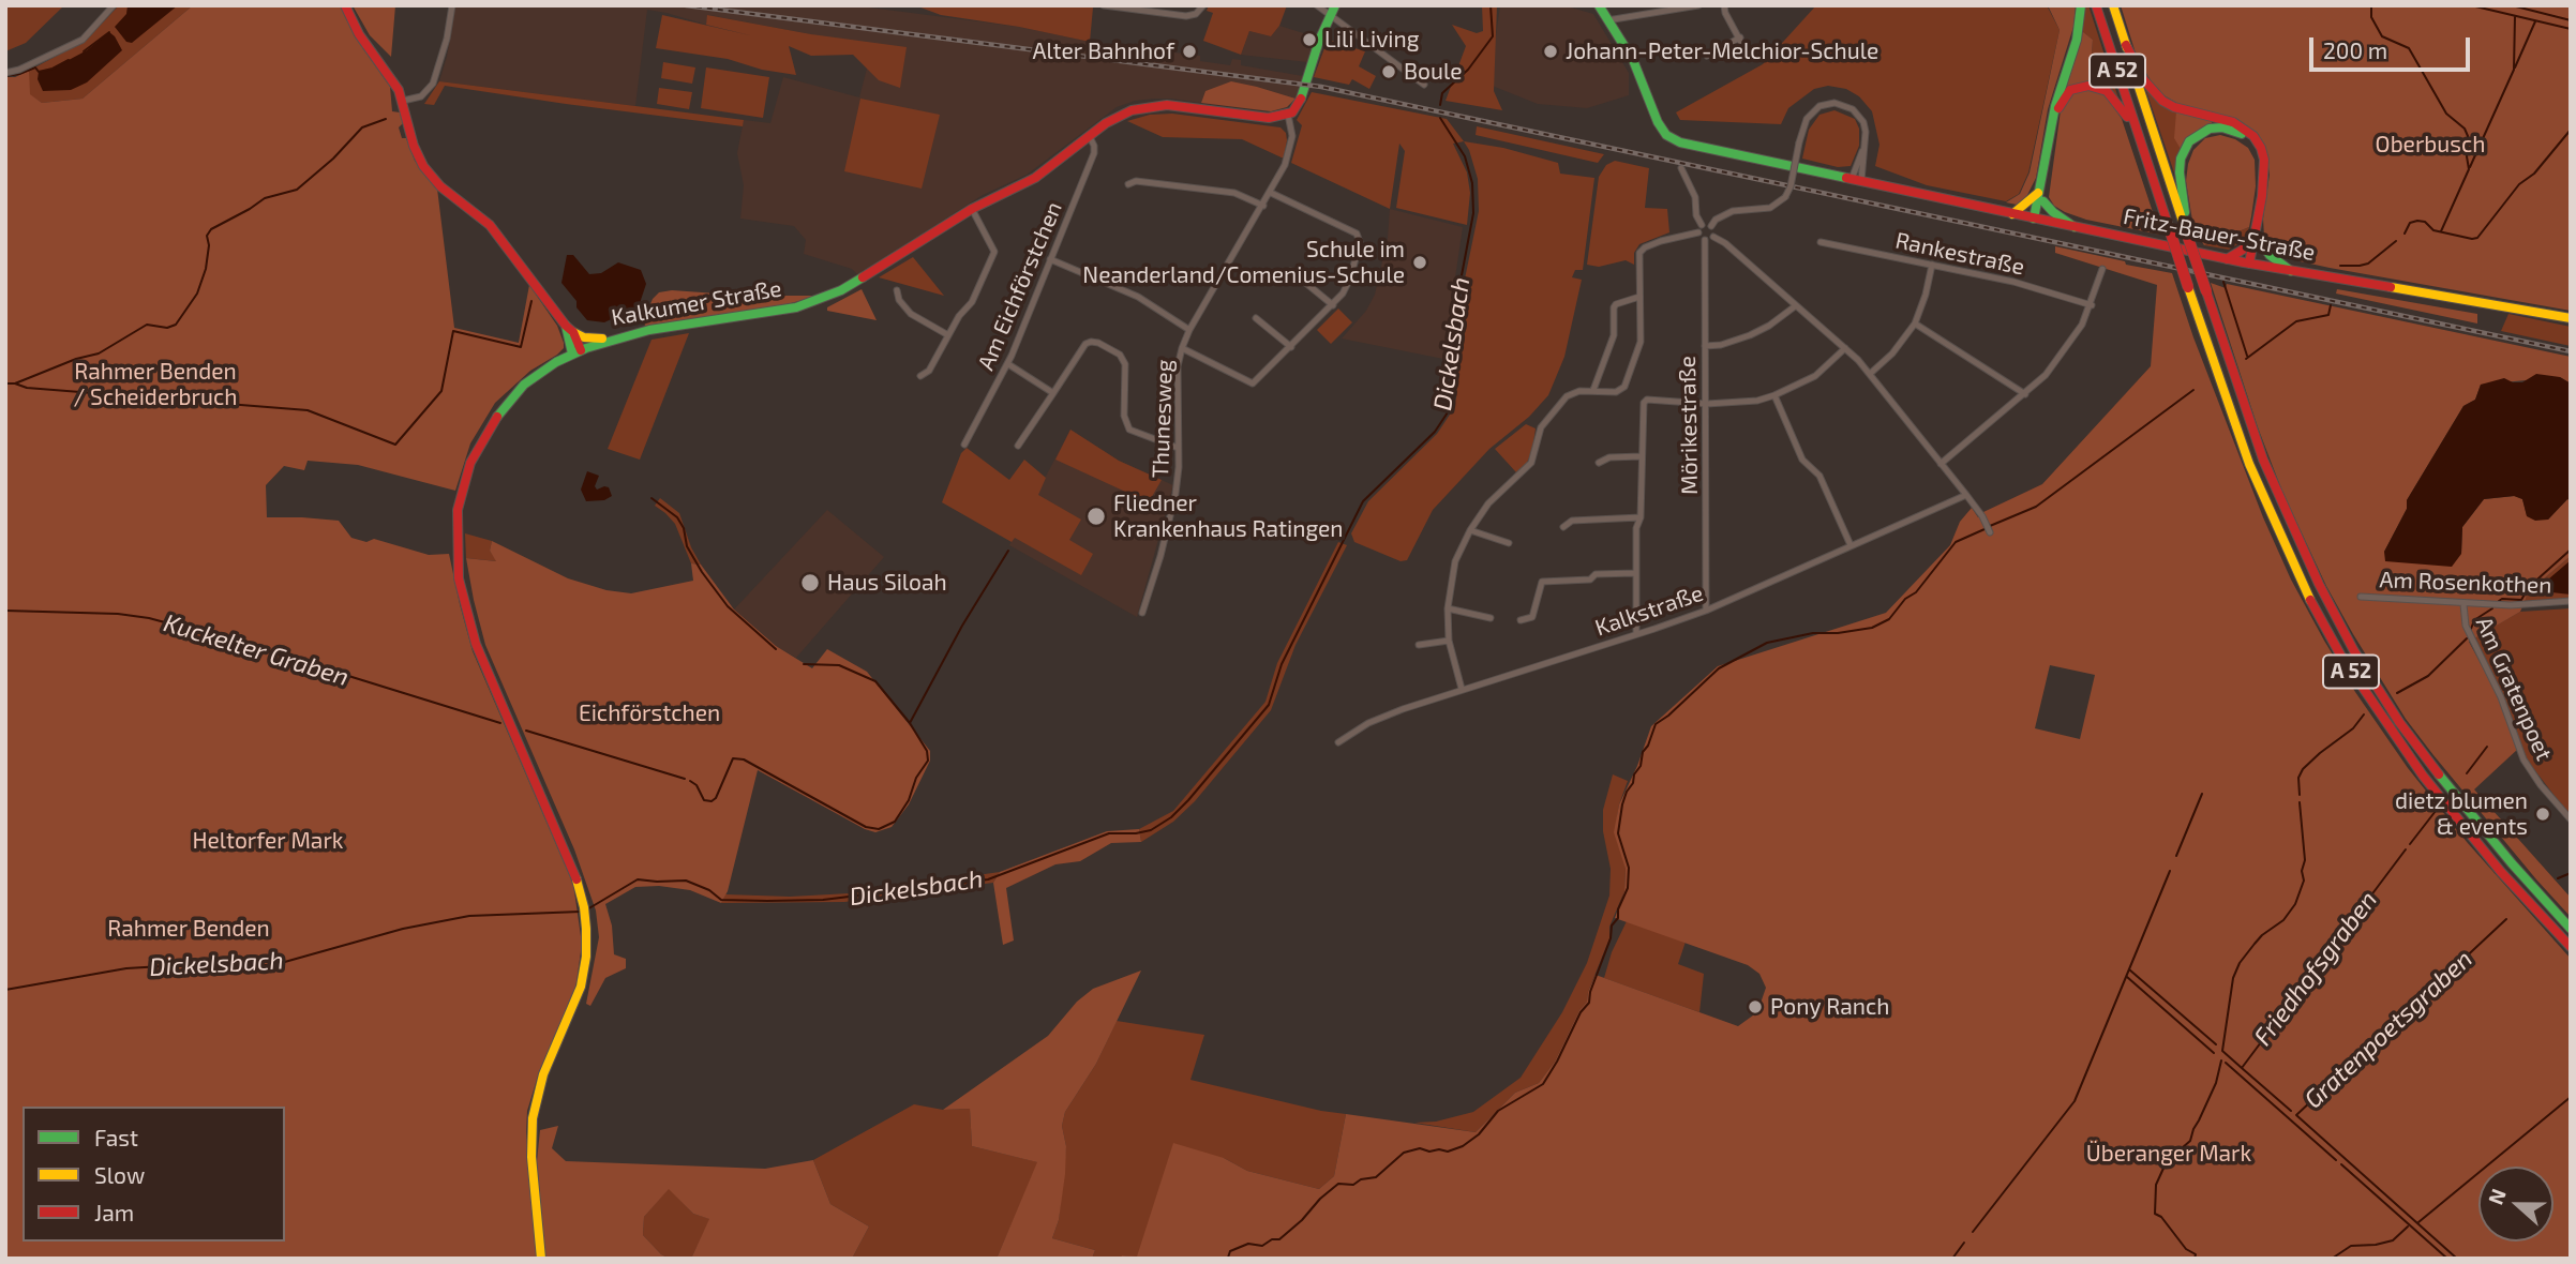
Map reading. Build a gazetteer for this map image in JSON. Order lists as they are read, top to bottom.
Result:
{
  "streets": {
    "main road": ["A 52", "Fritz-Bauer-Straße", "Kalkumer Straße"],
    "street": [
      "Rankestraße",
      "Am Eichförstchen",
      "Thunesweg",
      "Mörikestraße",
      "Am Rosenkothen",
      "Kalkstraße",
      "Am Gratenpoet"
    ]
  },
  "crossings": [
    ["Am Eichförstchen", "Kalkumer Straße"],
    ["Kalkumer Straße", "Thunesweg"],
    ["Mörikestraße", "Kalkstraße"],
    ["Am Rosenkothen", "Am Gratenpoet"]
  ],
  "water": [
    "Dickelsbach",
    "Kuckelter Graben",
    "Friedhofsgraben",
    "Gratenpoetsgraben"
  ],
  "parks": [
    "Oberbusch",
    "Rahmer Benden / Scheiderbruch",
    "Eichförstchen",
    "Heltorfer Mark",
    "Rahmer Benden",
    "Überanger Mark"
  ],
  "places": [
    "Lili Living",
    "Alter Bahnhof",
    "Johann-Peter-Melchior-Schule",
    "Boule",
    "Schule im Neanderland/Comenius-Schule",
    "Fliedner Krankenhaus Ratingen",
    "Haus Siloah",
    "dietz blumen & events",
    "Pony Ranch"
  ],
  "legend": ["Fast", "Slow", "Jam"],
  "scale_bar": "200 m",
  "north": "left"
}
